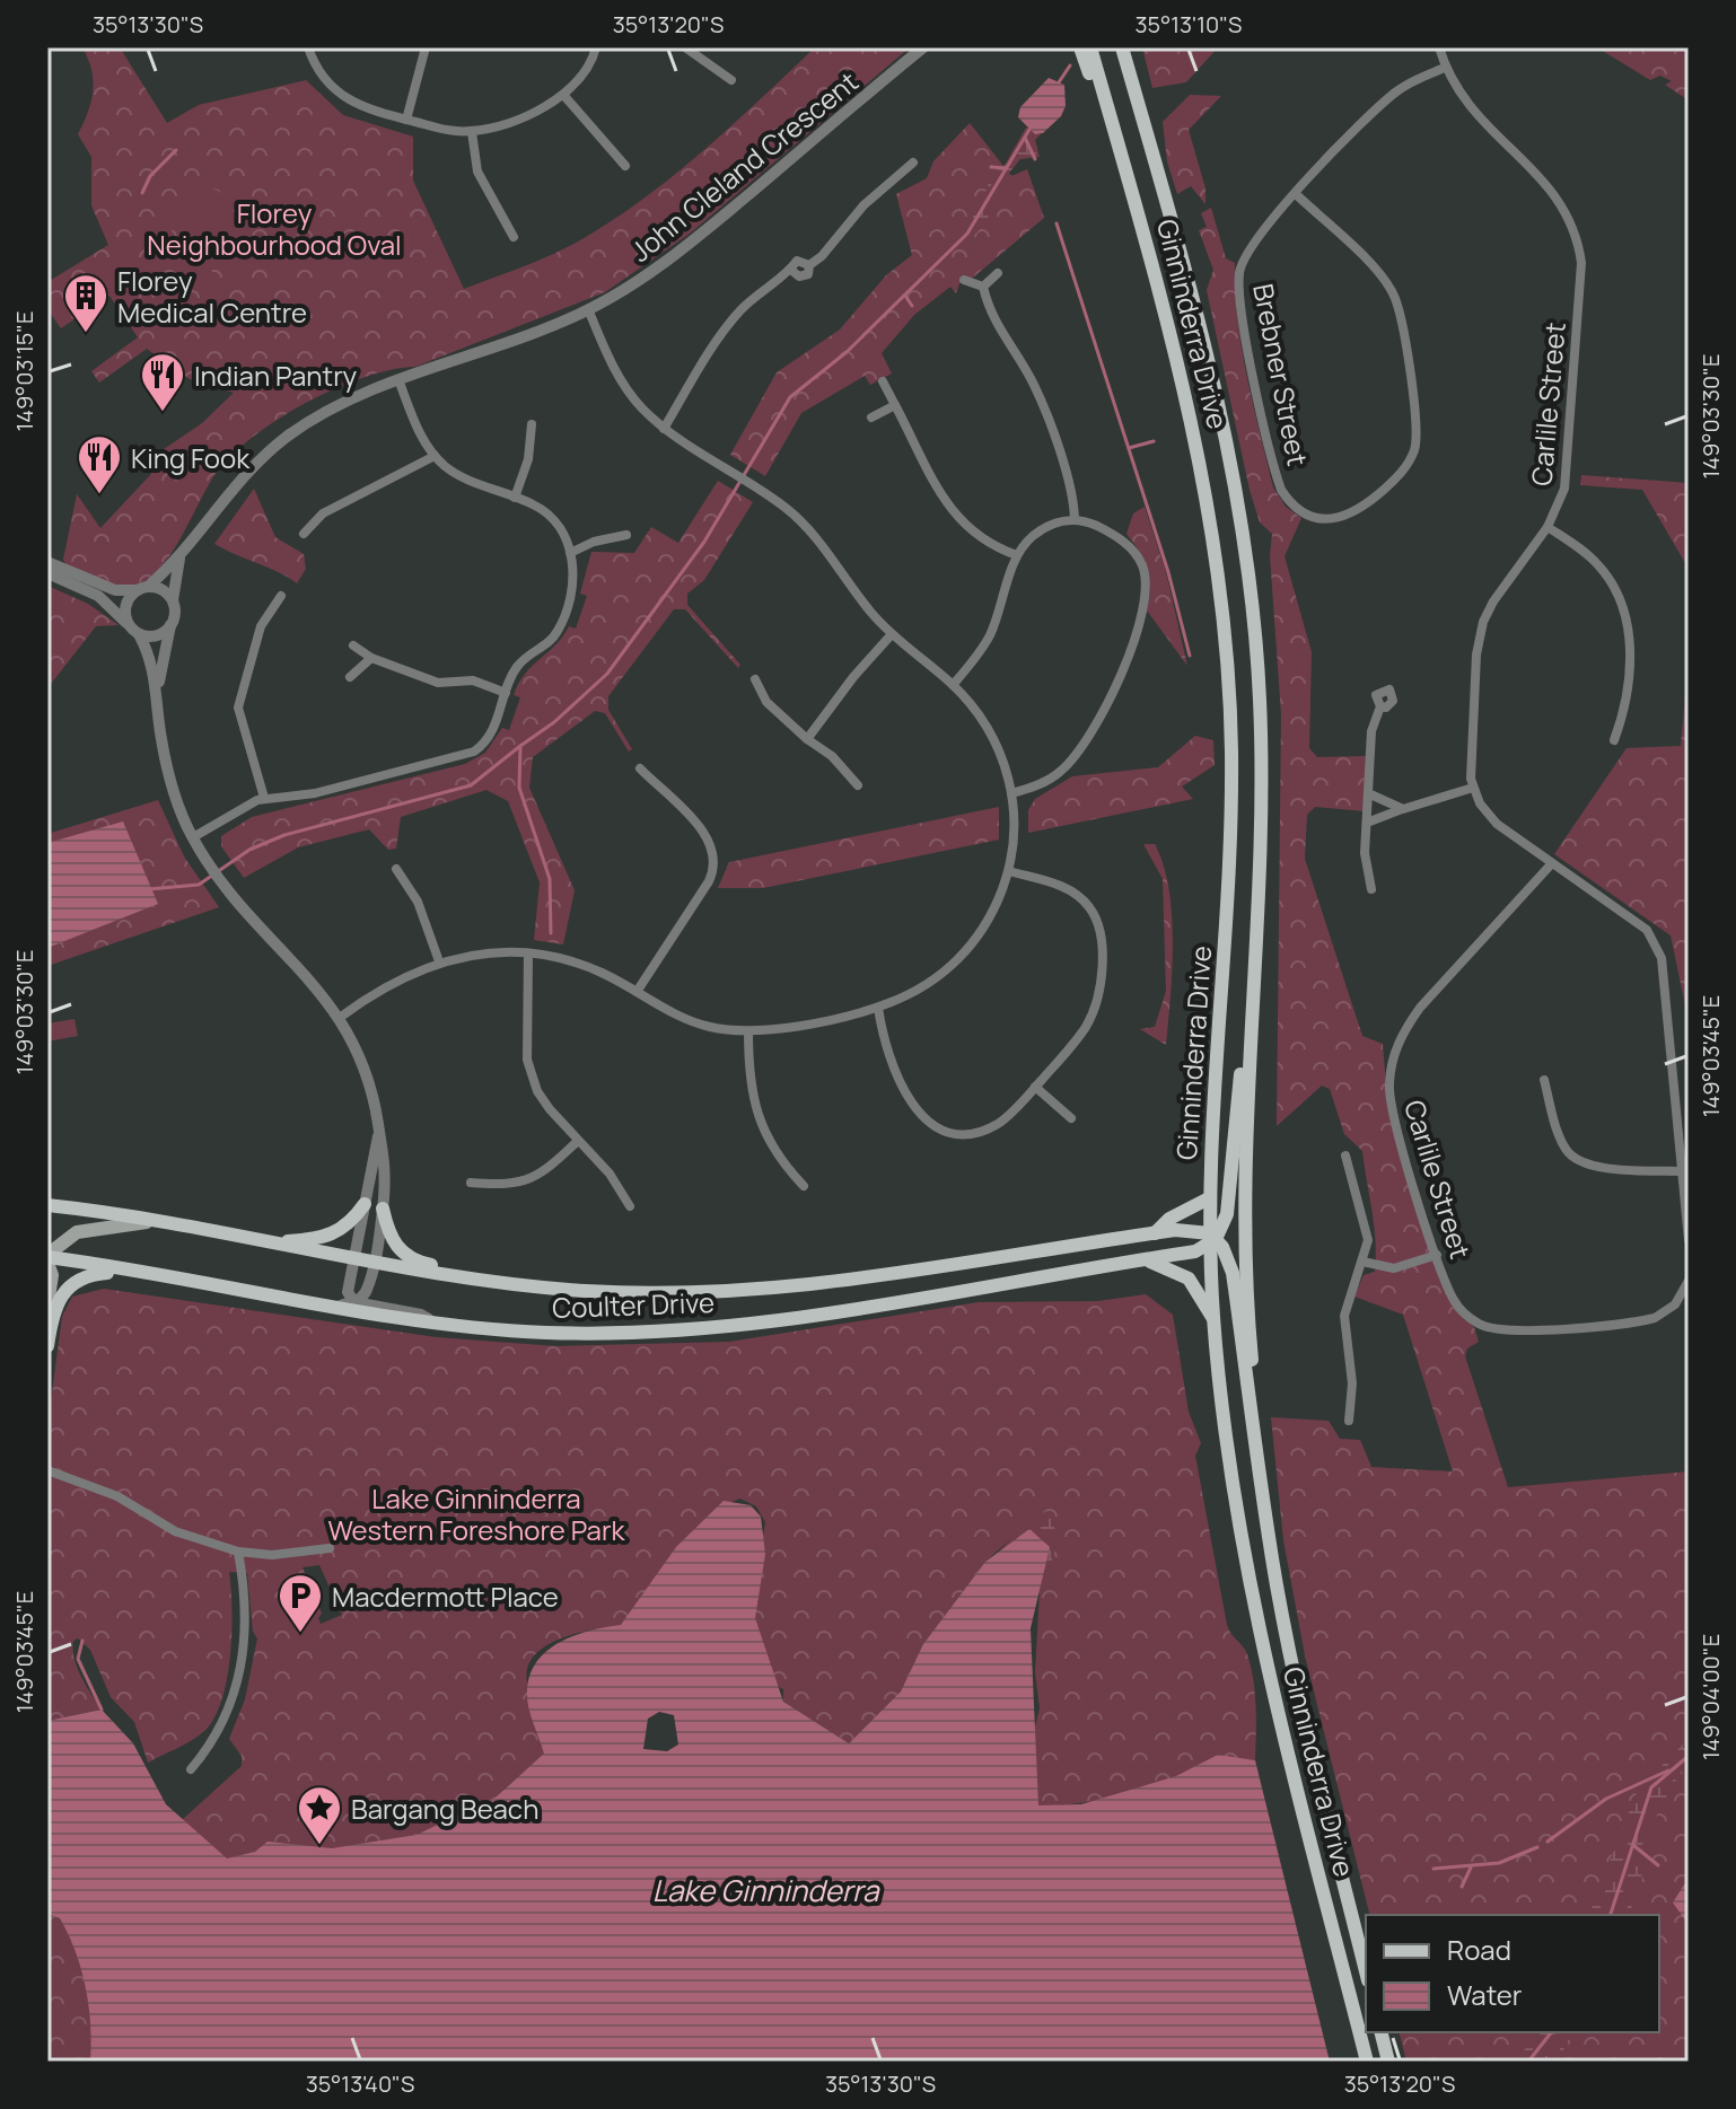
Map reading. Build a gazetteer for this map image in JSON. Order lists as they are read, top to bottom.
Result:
{
  "streets": {
    "main road": ["Ginninderra Drive", "Coulter Drive"],
    "street": ["John Cleland Crescent", "Brebner Street", "Carlile Street"]
  },
  "crossings": [
    ["Ginninderra Drive", "Coulter Drive"],
    ["Brebner Street", "Carlile Street"]
  ],
  "water": ["Lake Ginninderra"],
  "parks": ["Florey Neighbourhood Oval", "Lake Ginninderra Western Foreshore Park"],
  "places": {
    "building": ["Florey Medical Centre"],
    "restaurant": ["Indian Pantry", "King Fook"],
    "parking": ["Macdermott Place"],
    "place": ["Bargang Beach"]
  },
  "legend": ["Road", "Water"],
  "coordinates": [
    "35°13'30\"S",
    "35°13'20\"S",
    "35°13'10\"S",
    "149°03'15\"E",
    "149°03'30\"E",
    "149°03'45\"E",
    "149°04'00\"E",
    "35°13'40\"S"
  ]
}
